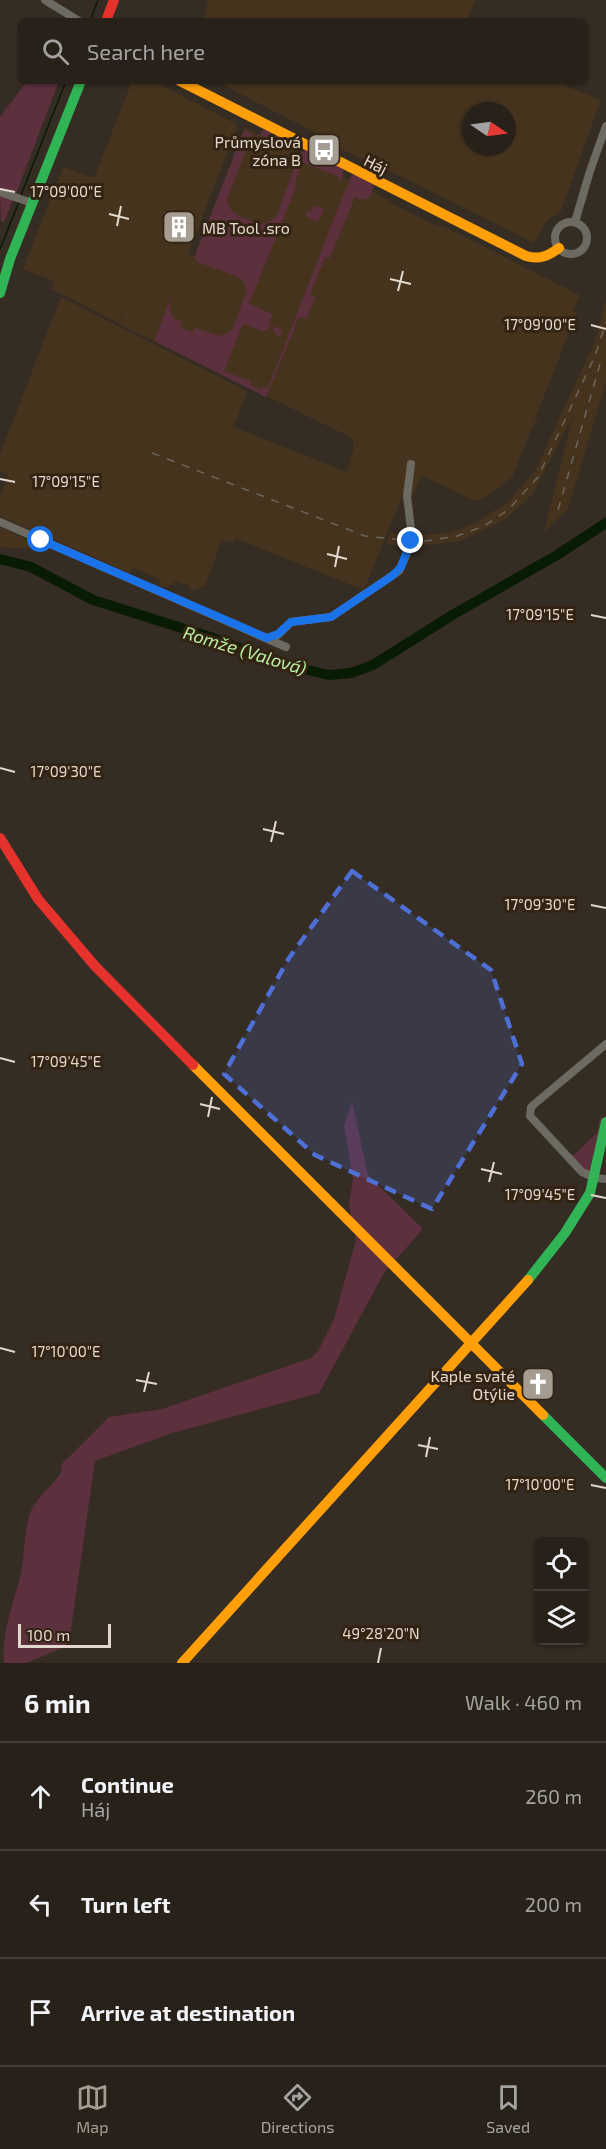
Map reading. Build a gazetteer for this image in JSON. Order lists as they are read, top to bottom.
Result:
{
  "streets": {
    "main road": ["Háj"]
  },
  "water": ["Romže (Valová)"],
  "places": {
    "bus stop": ["Průmyslová zóna B"],
    "building": ["MB Tool .sro"],
    "church": ["Kaple svaté Otýlie"]
  },
  "scale_bar": "100 m",
  "north": "right",
  "page": {
    "search": "Search here",
    "scale": "100 m",
    "heading": ["6 min", "Walk · 460 m"],
    "list": [
      ["Continue", "Háj", "260 m"],
      ["Turn left", "200 m"],
      "Arrive at destination"
    ],
    "nav": ["Map", "Directions", "Saved"]
  },
  "coordinates": [
    "17°09'00\"E",
    "17°09'15\"E",
    "17°09'30\"E",
    "17°09'45\"E",
    "17°10'00\"E",
    "49°28'20\"N"
  ]
}
